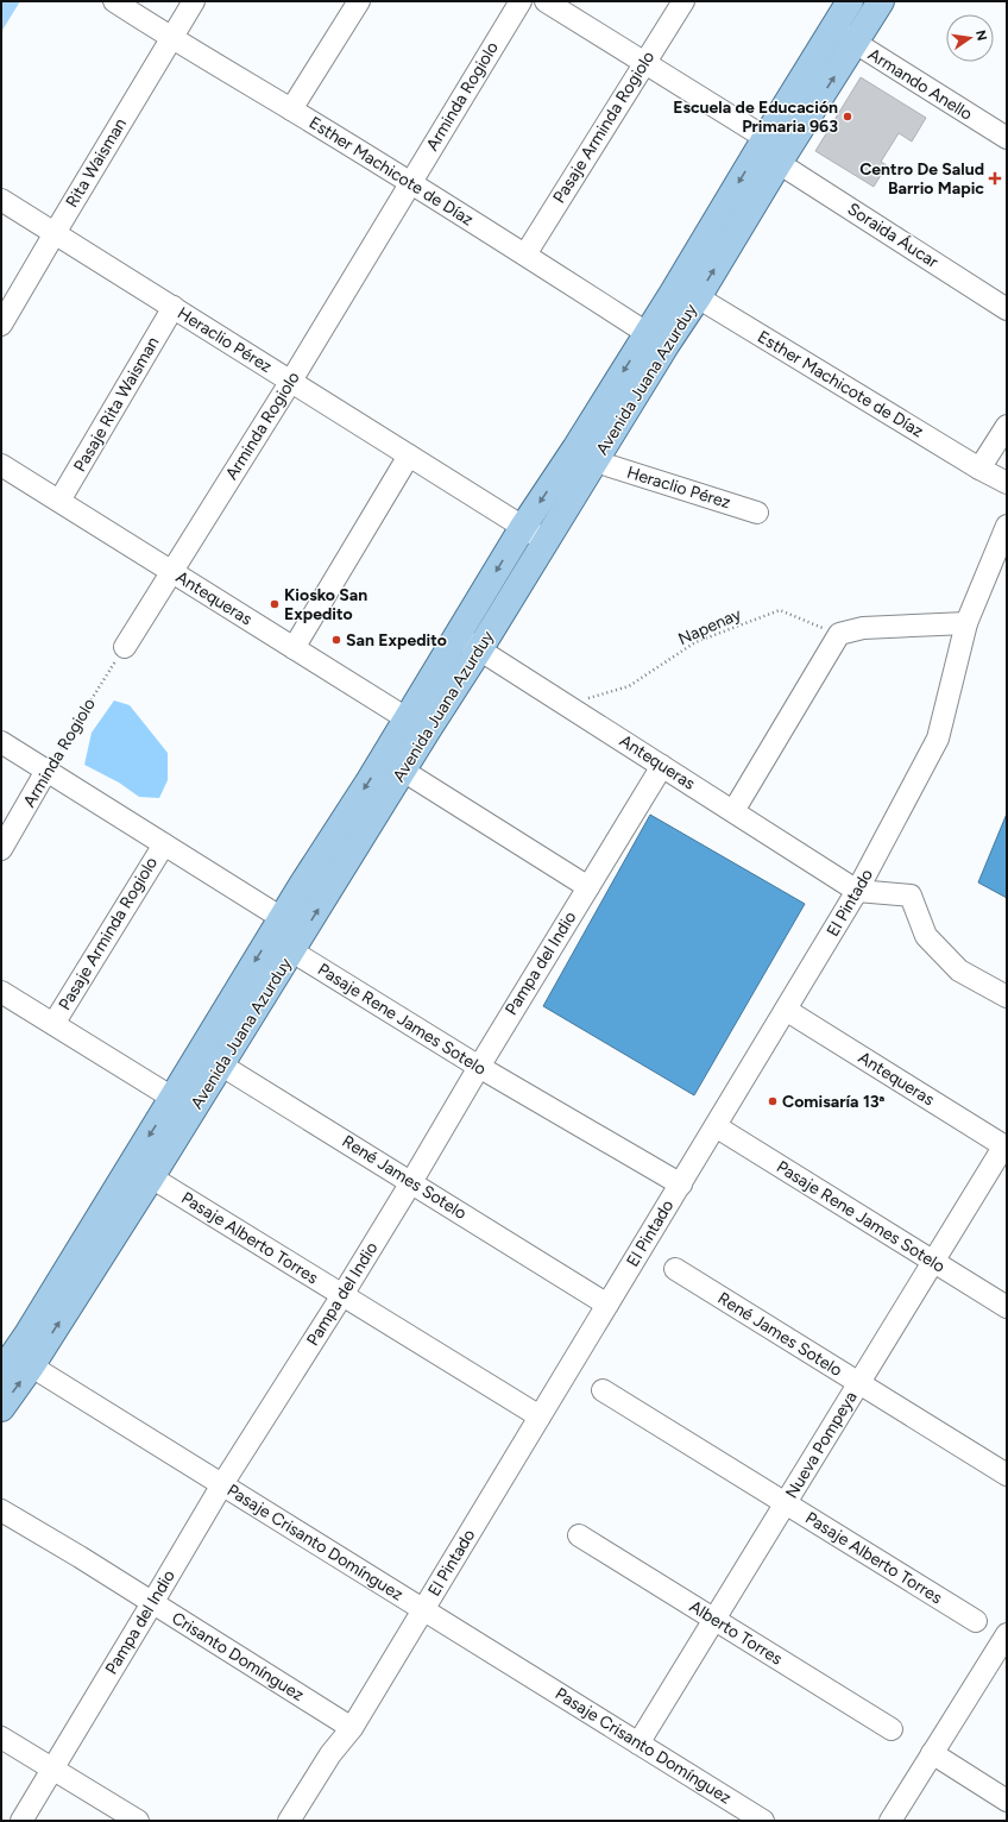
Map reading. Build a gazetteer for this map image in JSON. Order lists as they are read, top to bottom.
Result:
{
  "streets": {
    "main road": ["Avenida Juana Azurduy"],
    "street": [
      "Armando Anello",
      "Arminda Rogiolo",
      "Pasaje Arminda Rogiolo",
      "Rita Waisman",
      "Esther Machicote de Díaz",
      "Soraida Áucar",
      "Heraclio Pérez",
      "Pasaje Rita Waisman",
      "Antequeras",
      "El Pintado",
      "Pampa del Indio",
      "Pasaje Rene James Sotelo",
      "René James Sotelo",
      "Pasaje Alberto Torres",
      "Nueva Pompeya",
      "Pasaje Crisanto Domínguez",
      "Alberto Torres",
      "Crisanto Domínguez"
    ],
    "path": ["Napenay"]
  },
  "crossings": [
    ["Armando Anello", "Avenida Juana Azurduy"],
    ["Arminda Rogiolo", "Esther Machicote de Díaz"],
    ["Arminda Rogiolo", "Heraclio Pérez"],
    ["Arminda Rogiolo", "Antequeras"],
    ["Pasaje Arminda Rogiolo", "Esther Machicote de Díaz"],
    ["Rita Waisman", "Esther Machicote de Díaz"],
    ["Rita Waisman", "Heraclio Pérez"],
    ["Esther Machicote de Díaz", "Avenida Juana Azurduy"],
    ["Soraida Áucar", "Avenida Juana Azurduy"],
    ["Heraclio Pérez", "Avenida Juana Azurduy"],
    ["Heraclio Pérez", "Pasaje Rita Waisman"],
    ["Avenida Juana Azurduy", "Antequeras"],
    ["Avenida Juana Azurduy", "Pasaje Rene James Sotelo"],
    ["Avenida Juana Azurduy", "René James Sotelo"],
    ["Avenida Juana Azurduy", "Pasaje Alberto Torres"],
    ["Avenida Juana Azurduy", "Pasaje Crisanto Domínguez"],
    ["Pasaje Rita Waisman", "Antequeras"],
    ["Antequeras", "Napenay"],
    ["Antequeras", "El Pintado"],
    ["Antequeras", "Pampa del Indio"],
    ["Antequeras", "Nueva Pompeya"],
    ["El Pintado", "Pasaje Rene James Sotelo"],
    ["El Pintado", "René James Sotelo"],
    ["El Pintado", "Pasaje Alberto Torres"],
    ["El Pintado", "Pasaje Crisanto Domínguez"],
    ["El Pintado", "Crisanto Domínguez"],
    ["Pampa del Indio", "Pasaje Rene James Sotelo"],
    ["Pampa del Indio", "René James Sotelo"],
    ["Pampa del Indio", "Pasaje Alberto Torres"],
    ["Pampa del Indio", "Pasaje Crisanto Domínguez"],
    ["Pampa del Indio", "Crisanto Domínguez"],
    ["Pasaje Rene James Sotelo", "Nueva Pompeya"],
    ["René James Sotelo", "Nueva Pompeya"],
    ["Pasaje Alberto Torres", "Nueva Pompeya"],
    ["Nueva Pompeya", "Pasaje Crisanto Domínguez"],
    ["Nueva Pompeya", "Alberto Torres"]
  ],
  "places": {
    "other": [
      "Escuela de Educación Primaria 963",
      "Kiosko San Expedito",
      "San Expedito",
      "Comisaría 13ª"
    ],
    "health": ["Centro De Salud Barrio Mapic"]
  },
  "north": "right"
}
